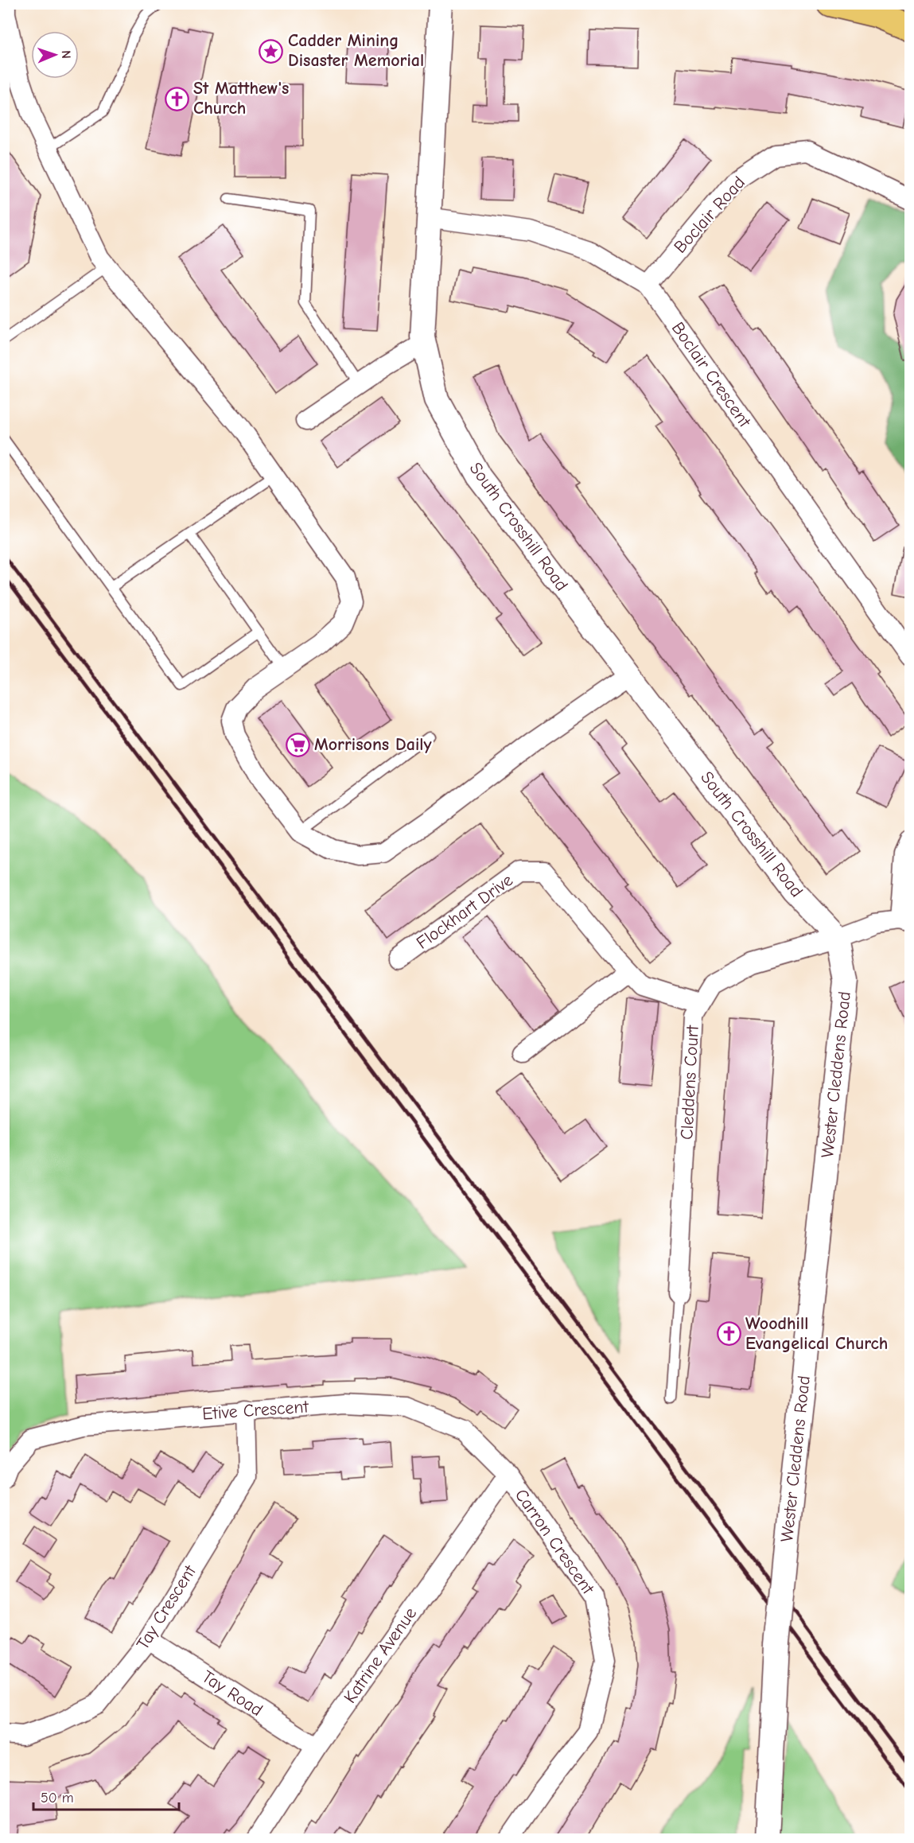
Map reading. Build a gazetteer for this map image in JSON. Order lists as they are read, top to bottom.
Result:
{
  "streets": {
    "street": [
      "Boclair Road",
      "Boclair Crescent",
      "South Crosshill Road",
      "Flockhart Drive",
      "Wester Cleddens Road",
      "Cleddens Court",
      "Etive Crescent",
      "Carron Crescent",
      "Tay Crescent",
      "Katrine Avenue",
      "Tay Road"
    ]
  },
  "crossings": [
    ["Boclair Road", "Boclair Crescent"],
    ["Boclair Crescent", "South Crosshill Road"],
    ["South Crosshill Road", "Wester Cleddens Road"],
    ["South Crosshill Road", "Cleddens Court"],
    ["Flockhart Drive", "Cleddens Court"],
    ["Wester Cleddens Road", "Cleddens Court"],
    ["Etive Crescent", "Carron Crescent"],
    ["Etive Crescent", "Tay Crescent"],
    ["Etive Crescent", "Katrine Avenue"],
    ["Carron Crescent", "Katrine Avenue"],
    ["Tay Crescent", "Tay Road"],
    ["Katrine Avenue", "Tay Road"]
  ],
  "places": {
    "place": ["Cadder Mining Disaster Memorial"],
    "church": ["St Matthew's Church", "Woodhill Evangelical Church"],
    "supermarket": ["Morrisons Daily"]
  },
  "scale_bar": "50 m",
  "north": "right"
}
